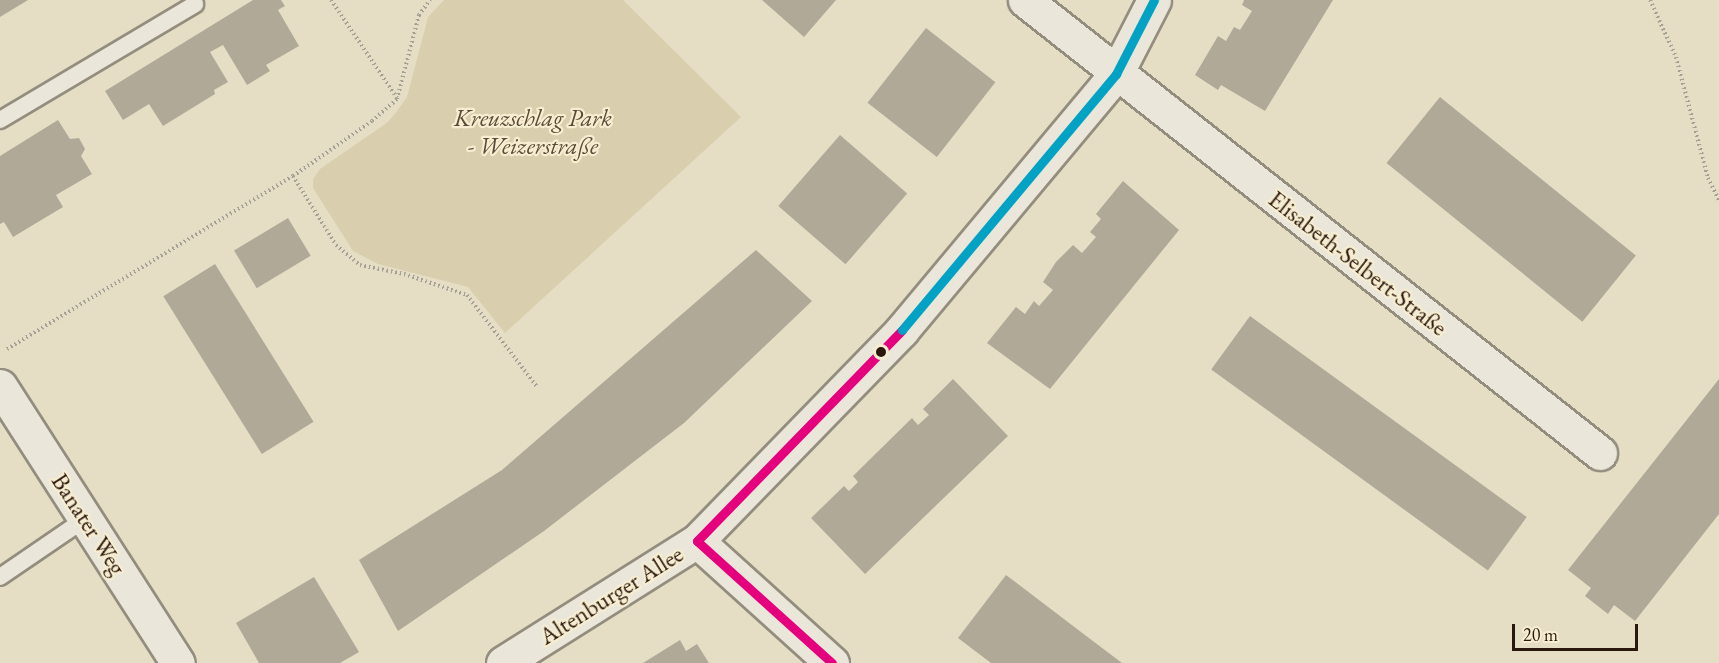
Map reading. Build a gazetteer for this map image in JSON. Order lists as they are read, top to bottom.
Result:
{
  "streets": {
    "street": ["Elisabeth-Selbert-Straße", "Banater Weg", "Altenburger Allee"]
  },
  "crossings": [
    ["Elisabeth-Selbert-Straße", "Altenburger Allee"]
  ],
  "parks": ["Kreuzschlag Park - Weizerstraße"],
  "scale_bar": "20 m"
}
